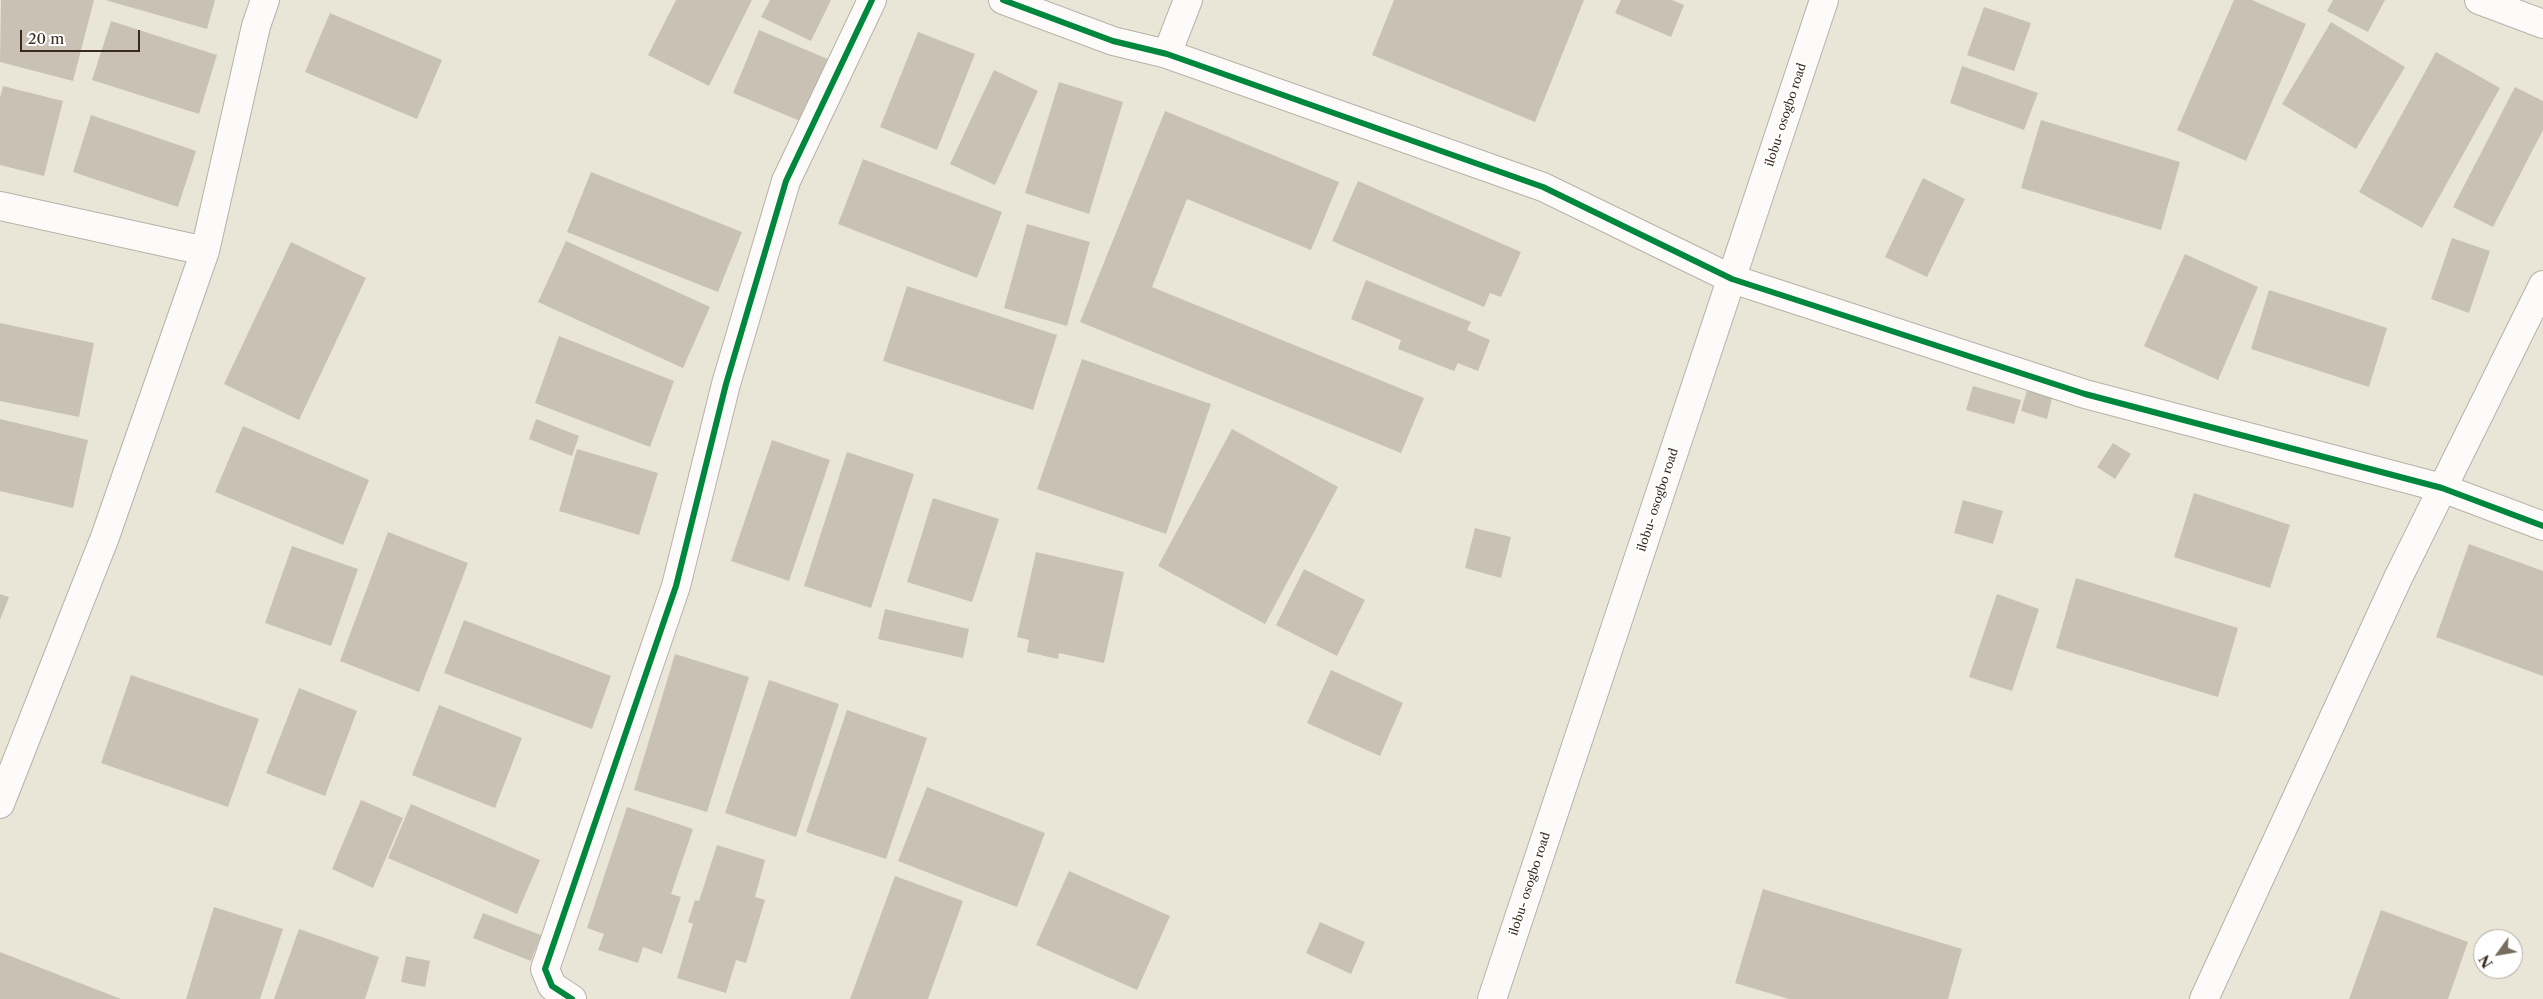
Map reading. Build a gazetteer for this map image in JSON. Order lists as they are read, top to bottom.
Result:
{
  "streets": {
    "street": ["ilobu- osogbo road"]
  },
  "scale_bar": "20 m",
  "north": "bottom left"
}
